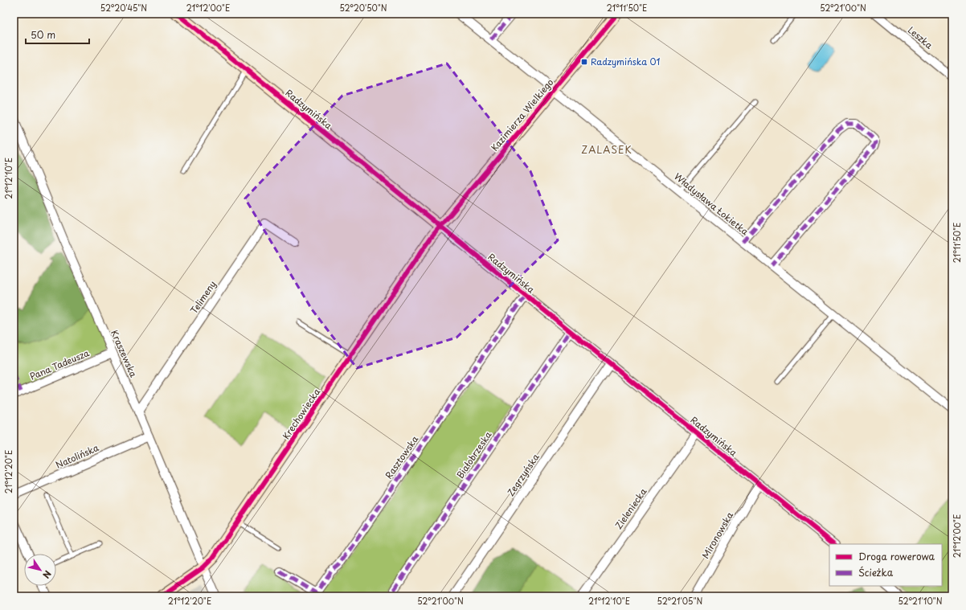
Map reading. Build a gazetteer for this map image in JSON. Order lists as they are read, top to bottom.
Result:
{
  "streets": {
    "street": [
      "Leszka",
      "Radzymińska",
      "Kazimierza Wielkiego",
      "Władysława Łokietka",
      "Telimeny",
      "Kraszewska",
      "Pana Tadeusza",
      "Krechowiecka",
      "Białobrzeska",
      "Natolińska",
      "Rasztowska",
      "Zegrzyńska",
      "Zieleniecka",
      "Mironowska"
    ]
  },
  "crossings": [
    ["Radzymińska", "Kazimierza Wielkiego"],
    ["Radzymińska", "Krechowiecka"],
    ["Radzymińska", "Białobrzeska"],
    ["Radzymińska", "Rasztowska"],
    ["Radzymińska", "Zegrzyńska"],
    ["Radzymińska", "Zieleniecka"],
    ["Radzymińska", "Mironowska"],
    ["Kazimierza Wielkiego", "Władysława Łokietka"],
    ["Kazimierza Wielkiego", "Krechowiecka"],
    ["Telimeny", "Kraszewska"],
    ["Kraszewska", "Pana Tadeusza"],
    ["Kraszewska", "Krechowiecka"],
    ["Kraszewska", "Natolińska"]
  ],
  "districts": ["ZALASEK"],
  "places": {
    "transit": ["Radzymińska 01"]
  },
  "legend": ["Droga rowerowa", "Ścieżka"],
  "scale_bar": "50 m",
  "north": "bottom right",
  "coordinates": [
    "52°20'45\"N",
    "21°12'00\"E",
    "52°20'50\"N",
    "21°11'50\"E",
    "52°21'00\"N",
    "21°12'10\"E",
    "21°12'20\"E",
    "52°21'05\"N",
    "52°21'10\"N"
  ]
}
